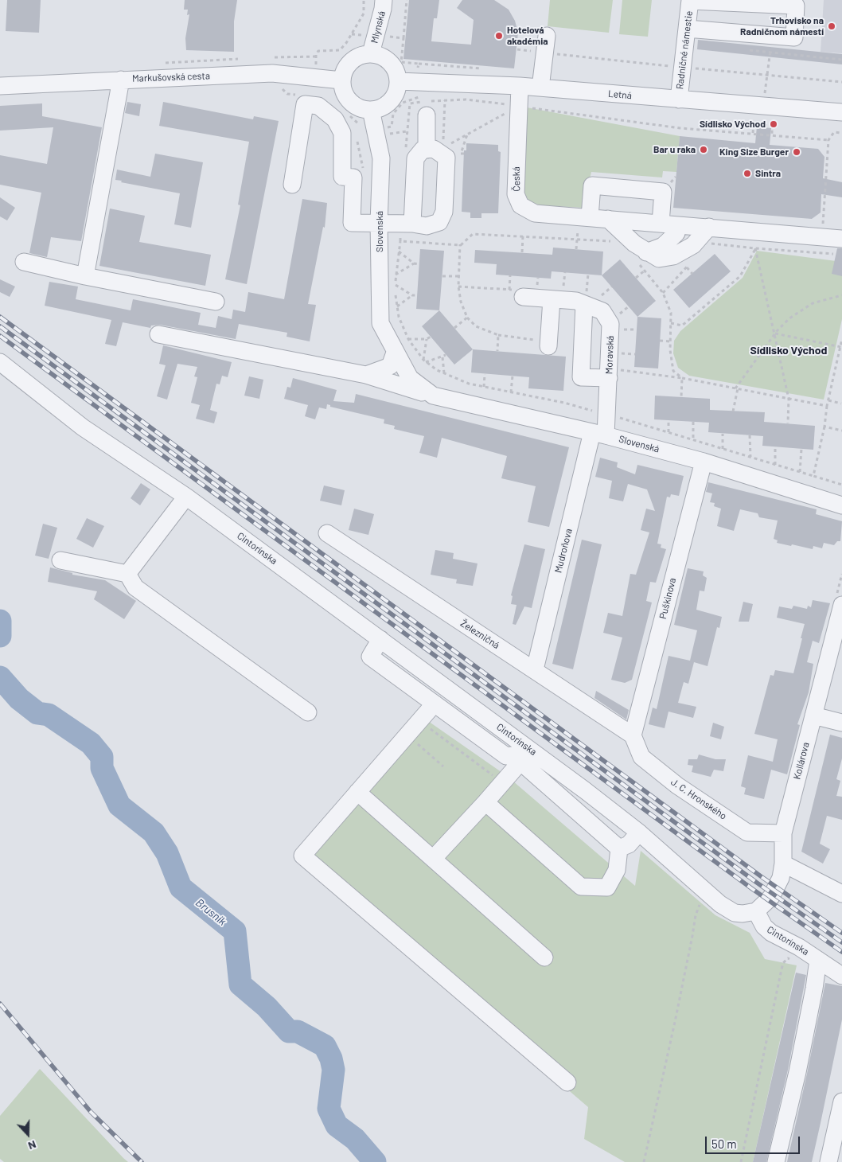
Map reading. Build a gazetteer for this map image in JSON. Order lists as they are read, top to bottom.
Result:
{
  "streets": {
    "street": [
      "Mlynská",
      "Radničné námestie",
      "Markušovská cesta",
      "Letná",
      "Česká",
      "Slovenská",
      "Moravská",
      "Cintorínska",
      "Mudroňova",
      "Puškinova",
      "Železničná",
      "Kollárova",
      "J. C. Hronského"
    ]
  },
  "crossings": [
    ["Mlynská", "Markušovská cesta"],
    ["Mlynská", "Letná"],
    ["Mlynská", "Slovenská"],
    ["Radničné námestie", "Letná"],
    ["Markušovská cesta", "Letná"],
    ["Markušovská cesta", "Slovenská"],
    ["Letná", "Česká"],
    ["Letná", "Slovenská"],
    ["Slovenská", "Moravská"],
    ["Slovenská", "Mudroňova"],
    ["Slovenská", "Puškinova"],
    ["Moravská", "Mudroňova"],
    ["Cintorínska", "Kollárova"],
    ["Mudroňova", "Železničná"],
    ["Puškinova", "Železničná"],
    ["Puškinova", "J. C. Hronského"],
    ["Železničná", "J. C. Hronského"],
    ["Kollárova", "J. C. Hronského"]
  ],
  "districts": ["Sídlisko Východ"],
  "water": ["Brusník"],
  "places": [
    "Trhovisko na Radničnom námestí",
    "Hotelová akadémia",
    "Sídlisko Východ",
    "Bar u raka",
    "King Size Burger",
    "Sintra"
  ],
  "scale_bar": "50 m",
  "north": "bottom"
}
